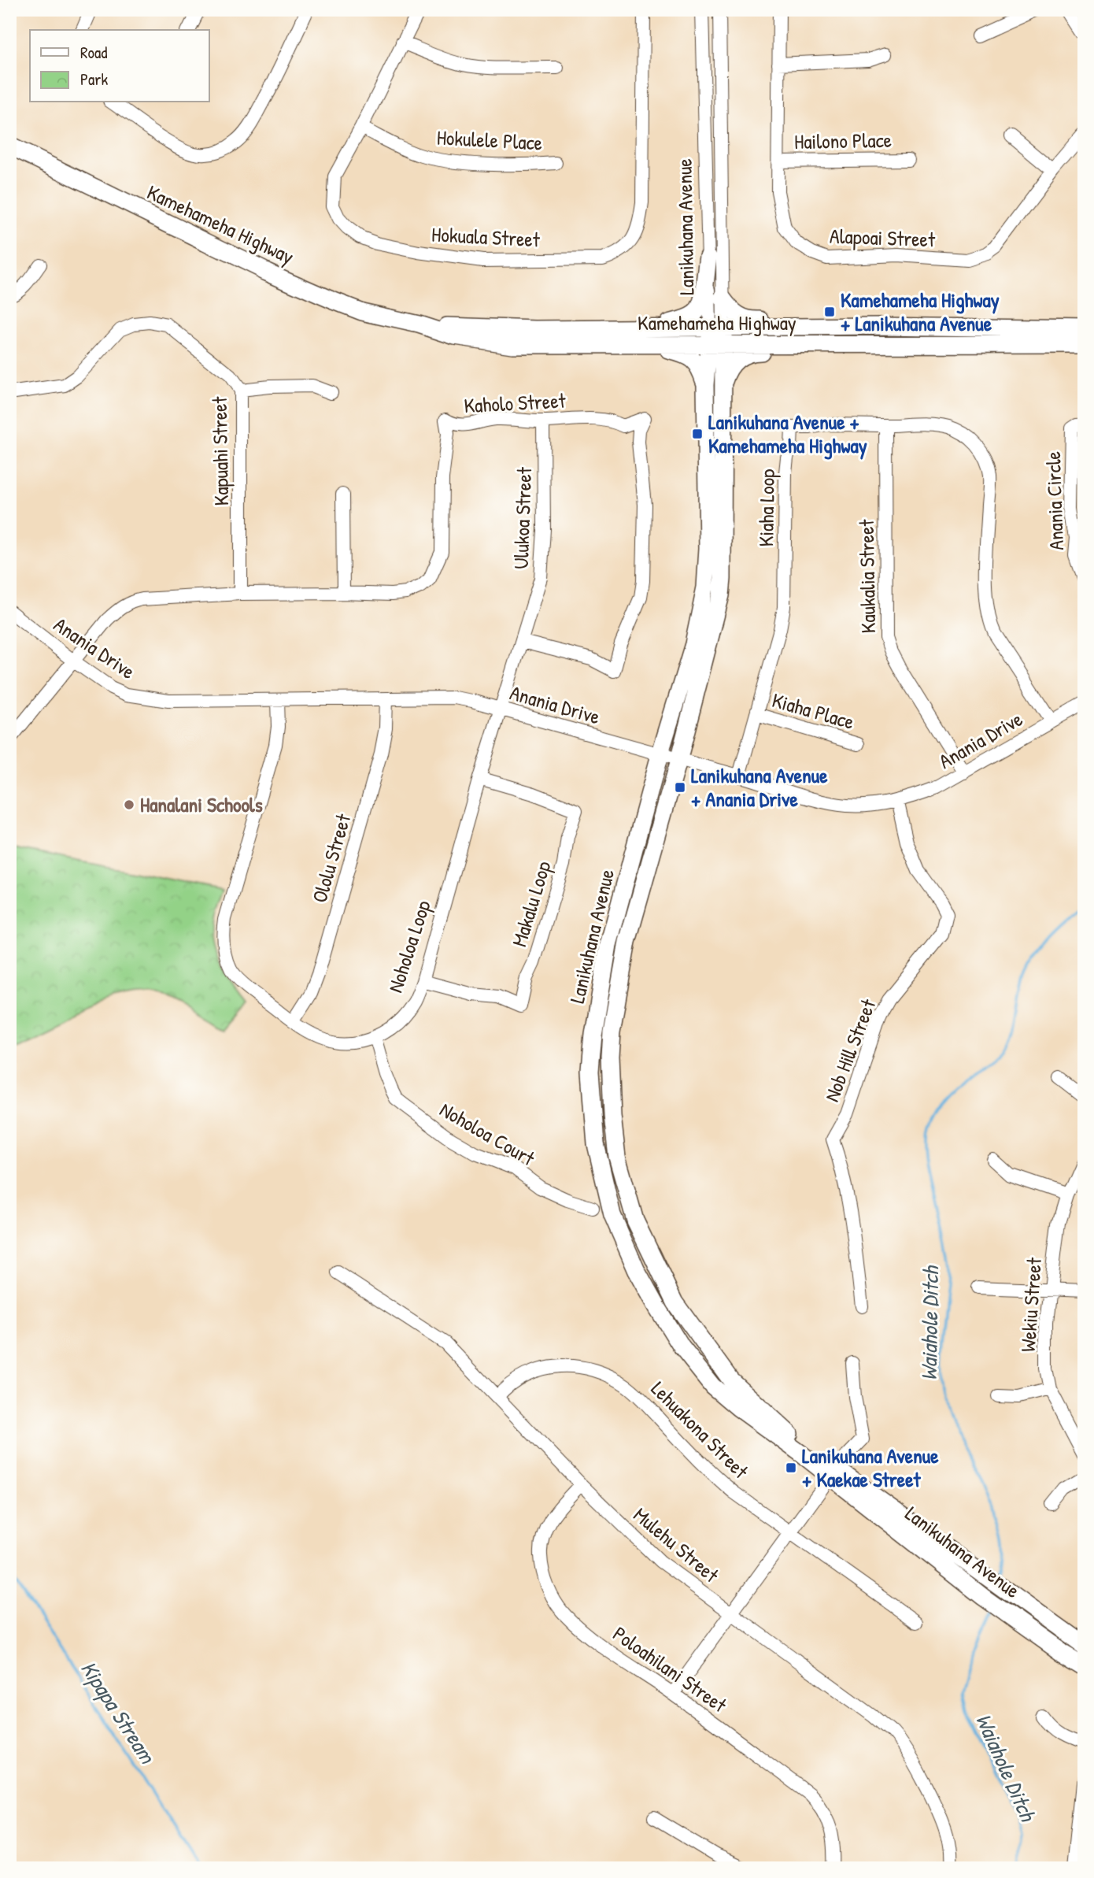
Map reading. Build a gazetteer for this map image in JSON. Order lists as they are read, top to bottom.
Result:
{
  "streets": {
    "main road": ["Kamehameha Highway", "Lanikuhana Avenue"],
    "street": [
      "Hokulele Place",
      "Hailono Place",
      "Hokuala Street",
      "Alapoai Street",
      "Kaholo Street",
      "Kapuahi Street",
      "Anania Circle",
      "Kiaha Loop",
      "Ulukoa Street",
      "Kaukalia Street",
      "Anania Drive",
      "Kiaha Place",
      "Ololu Street",
      "Makalu Loop",
      "Noholoa Loop",
      "Nob Hill Street",
      "Noholoa Court",
      "Wekiu Street",
      "Lehuakona Street",
      "Mulehu Street",
      "Poloahilani Street"
    ]
  },
  "crossings": [
    ["Hokulele Place", "Hokuala Street"],
    ["Hailono Place", "Alapoai Street"],
    ["Kamehameha Highway", "Lanikuhana Avenue"],
    ["Lanikuhana Avenue", "Anania Drive"],
    ["Kaholo Street", "Kapuahi Street"],
    ["Kaholo Street", "Ulukoa Street"],
    ["Kaholo Street", "Anania Drive"],
    ["Kiaha Loop", "Kaukalia Street"],
    ["Kiaha Loop", "Anania Drive"],
    ["Kiaha Loop", "Kiaha Place"],
    ["Ulukoa Street", "Anania Drive"],
    ["Ulukoa Street", "Noholoa Loop"],
    ["Kaukalia Street", "Anania Drive"],
    ["Anania Drive", "Ololu Street"],
    ["Anania Drive", "Noholoa Loop"],
    ["Anania Drive", "Nob Hill Street"],
    ["Ololu Street", "Noholoa Loop"],
    ["Makalu Loop", "Noholoa Loop"],
    ["Noholoa Loop", "Noholoa Court"],
    ["Lehuakona Street", "Mulehu Street"],
    ["Mulehu Street", "Poloahilani Street"]
  ],
  "water": ["Waiahole Ditch", "Kipapa Stream"],
  "places": {
    "transit": [
      "Kamehameha Highway + Lanikuhana Avenue",
      "Lanikuhana Avenue + Kamehameha Highway",
      "Lanikuhana Avenue + Anania Drive",
      "Lanikuhana Avenue + Kaekae Street"
    ],
    "other": ["Hanalani Schools"]
  },
  "legend": ["Road", "Park"]
}
